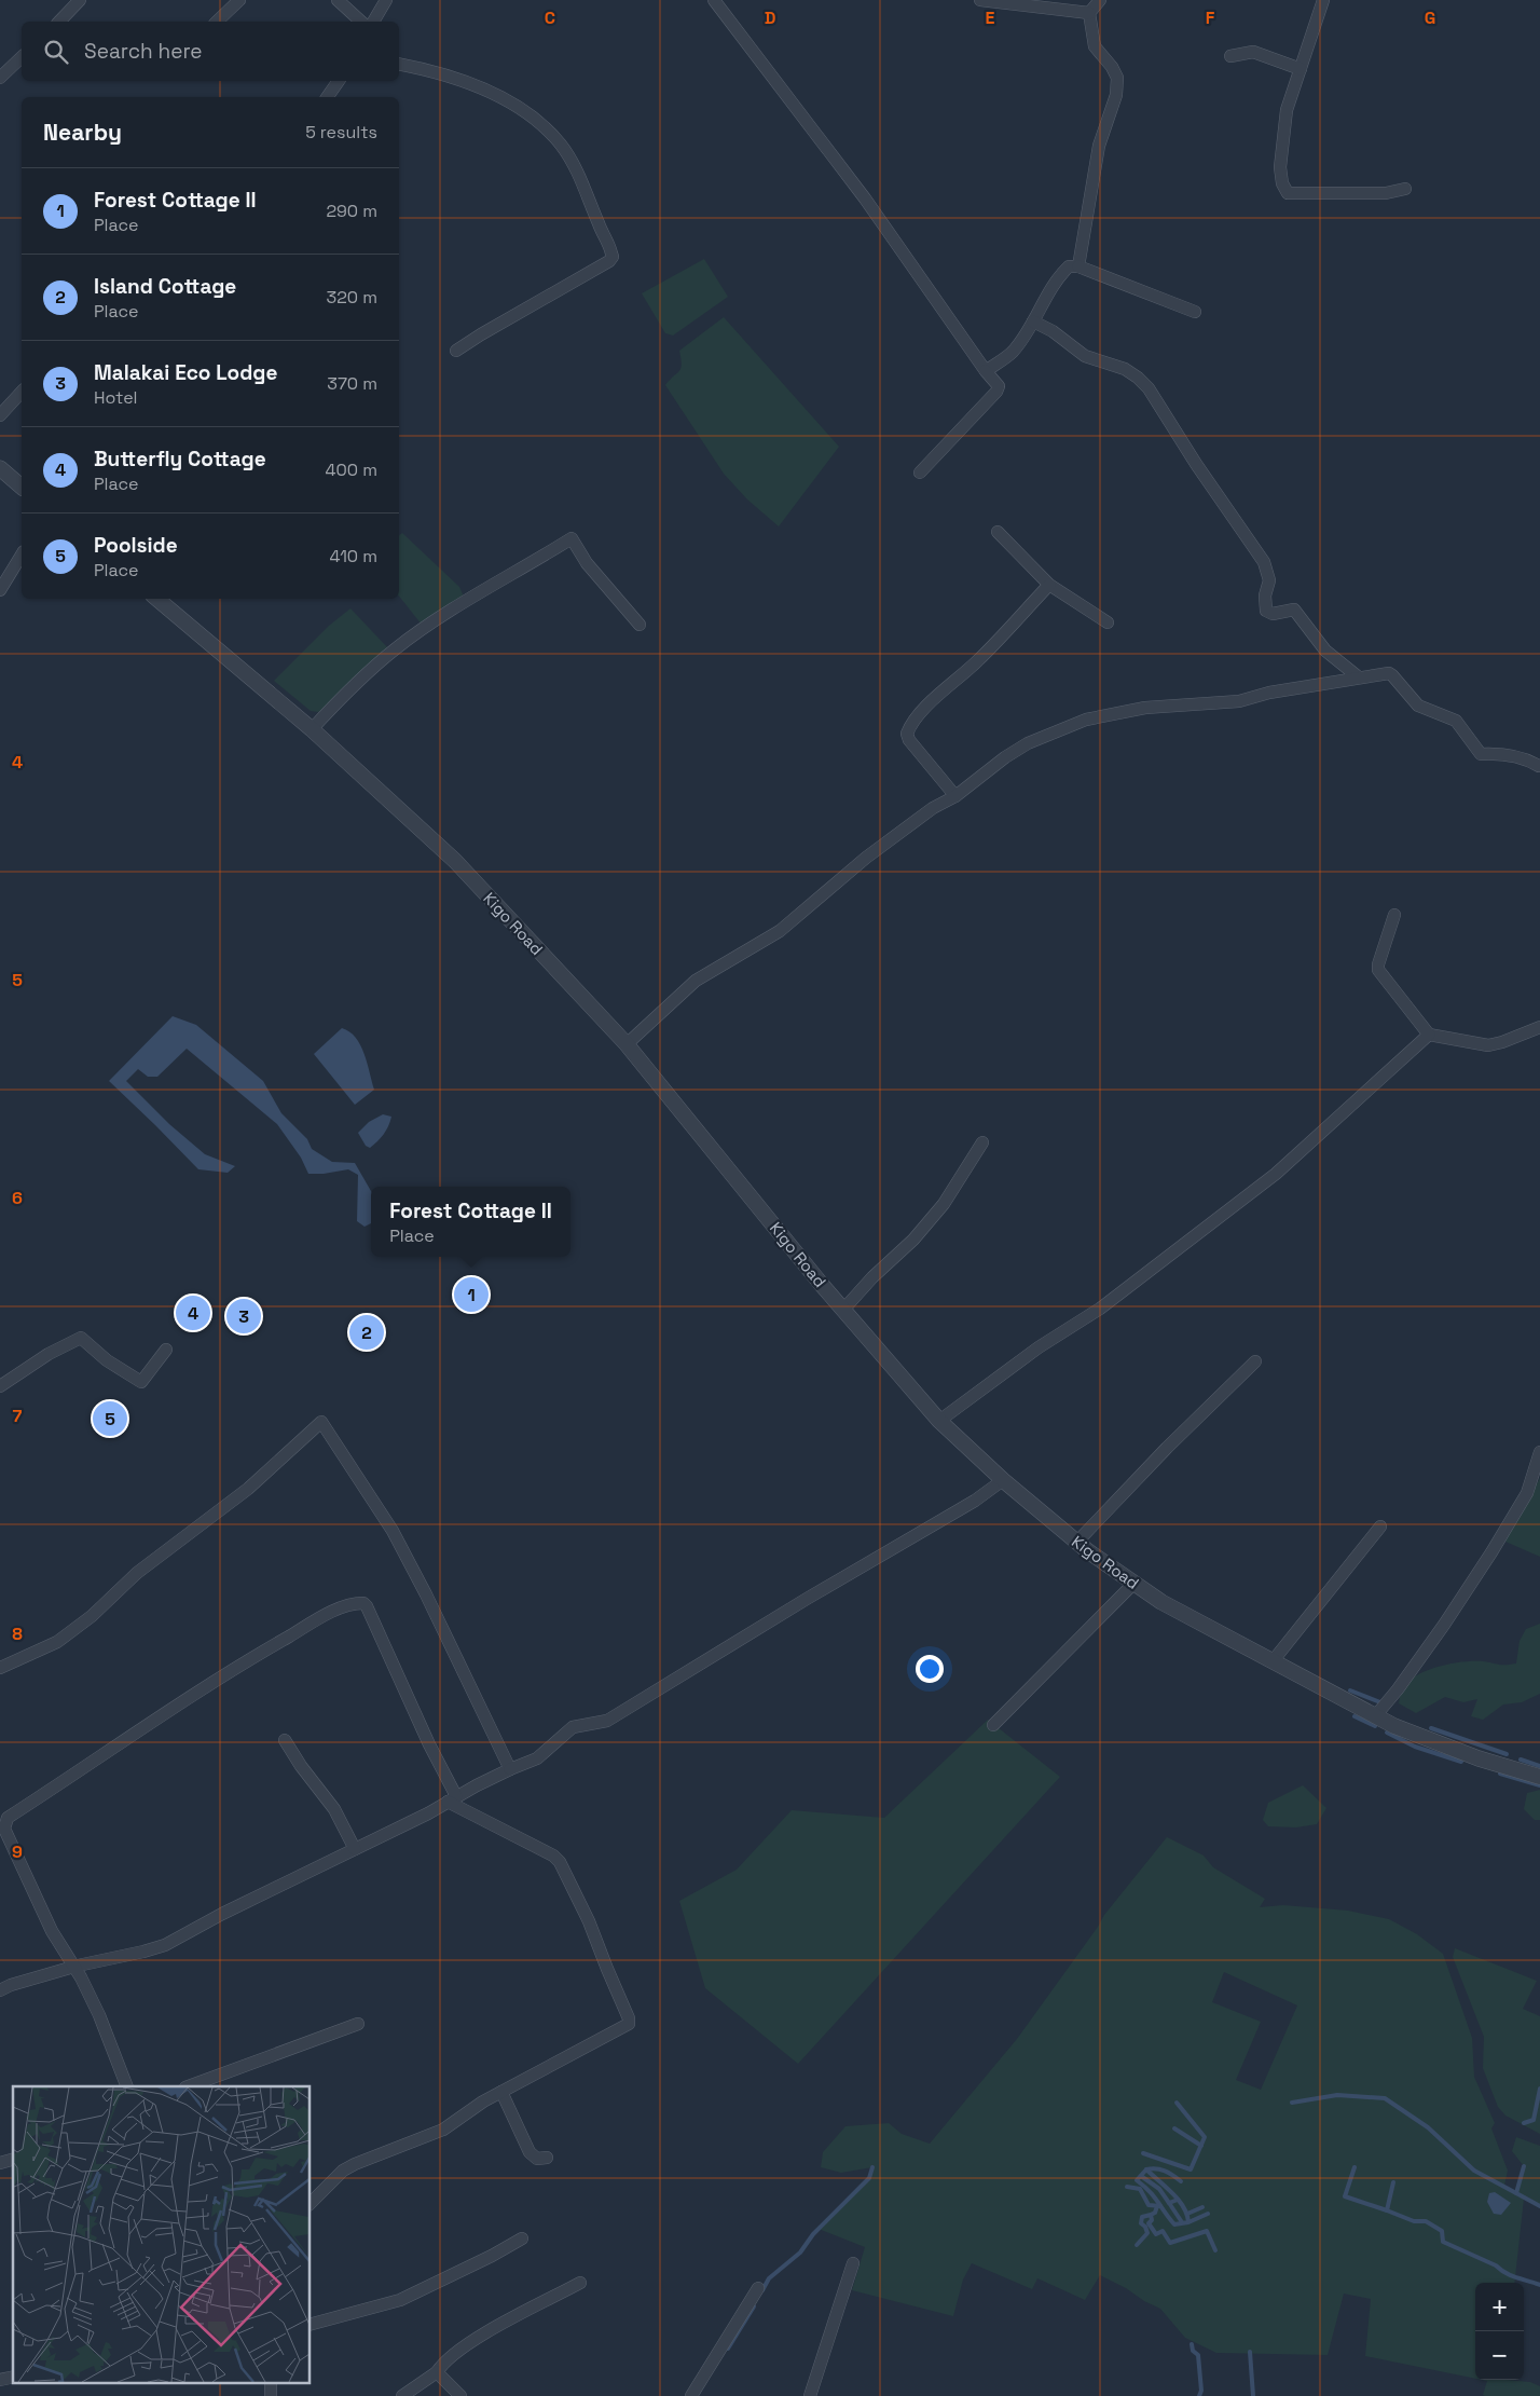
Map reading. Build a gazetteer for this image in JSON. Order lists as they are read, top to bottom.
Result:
{
  "streets": {
    "street": ["Kigo Road"]
  },
  "page": {
    "search": "Search here",
    "heading": ["Nearby", "5 results"],
    "list": [
      {
        "mark": "1",
        "name": "Forest Cottage II",
        "note": "Place",
        "value": "290 m"
      },
      {
        "mark": "2",
        "name": "Island Cottage",
        "note": "Place",
        "value": "320 m"
      },
      {
        "mark": "3",
        "name": "Malakai Eco Lodge",
        "note": "Hotel",
        "value": "370 m"
      },
      {
        "mark": "4",
        "name": "Butterfly Cottage",
        "note": "Place",
        "value": "400 m"
      },
      {
        "mark": "5",
        "name": "Poolside",
        "note": "Place",
        "value": "410 m"
      }
    ],
    "popup": ["Forest Cottage II", "Place"],
    "pins": [
      "1",
      "4",
      "3",
      "2",
      "5"
    ],
    "map_buttons": ["+", "−"]
  },
  "grid": {
    "columns": [
      "C",
      "D",
      "E",
      "F",
      "G"
    ],
    "rows": [
      "4",
      "5",
      "6",
      "7",
      "8",
      "9"
    ]
  }
}
